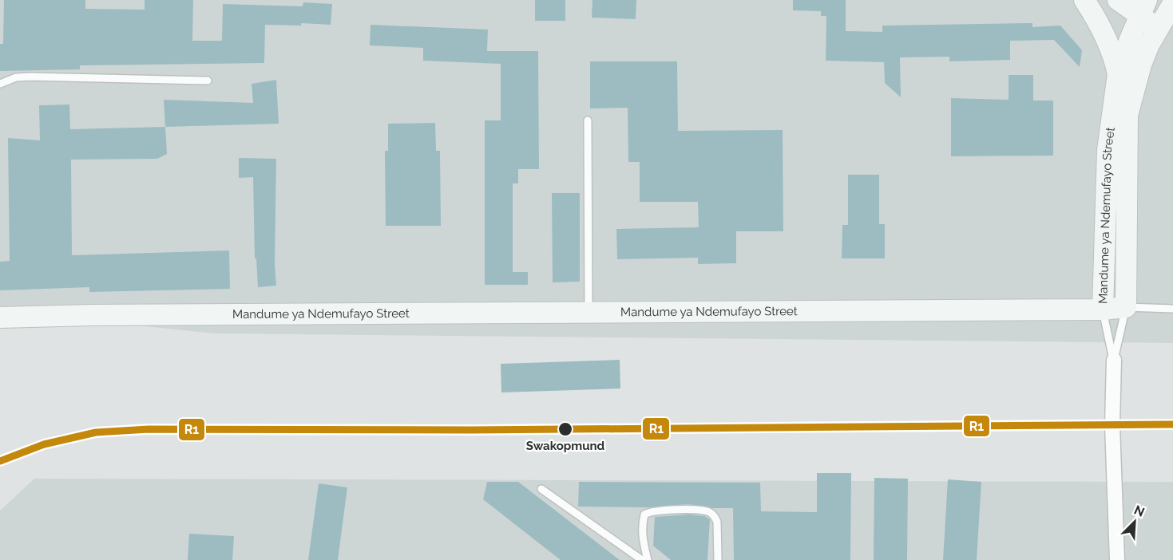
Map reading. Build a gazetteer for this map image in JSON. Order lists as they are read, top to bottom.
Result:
{
  "streets": {
    "street": ["Mandume ya Ndemufayo Street"]
  },
  "places": ["Swakopmund"],
  "lines": ["transit line R1"],
  "north": "top right"
}
